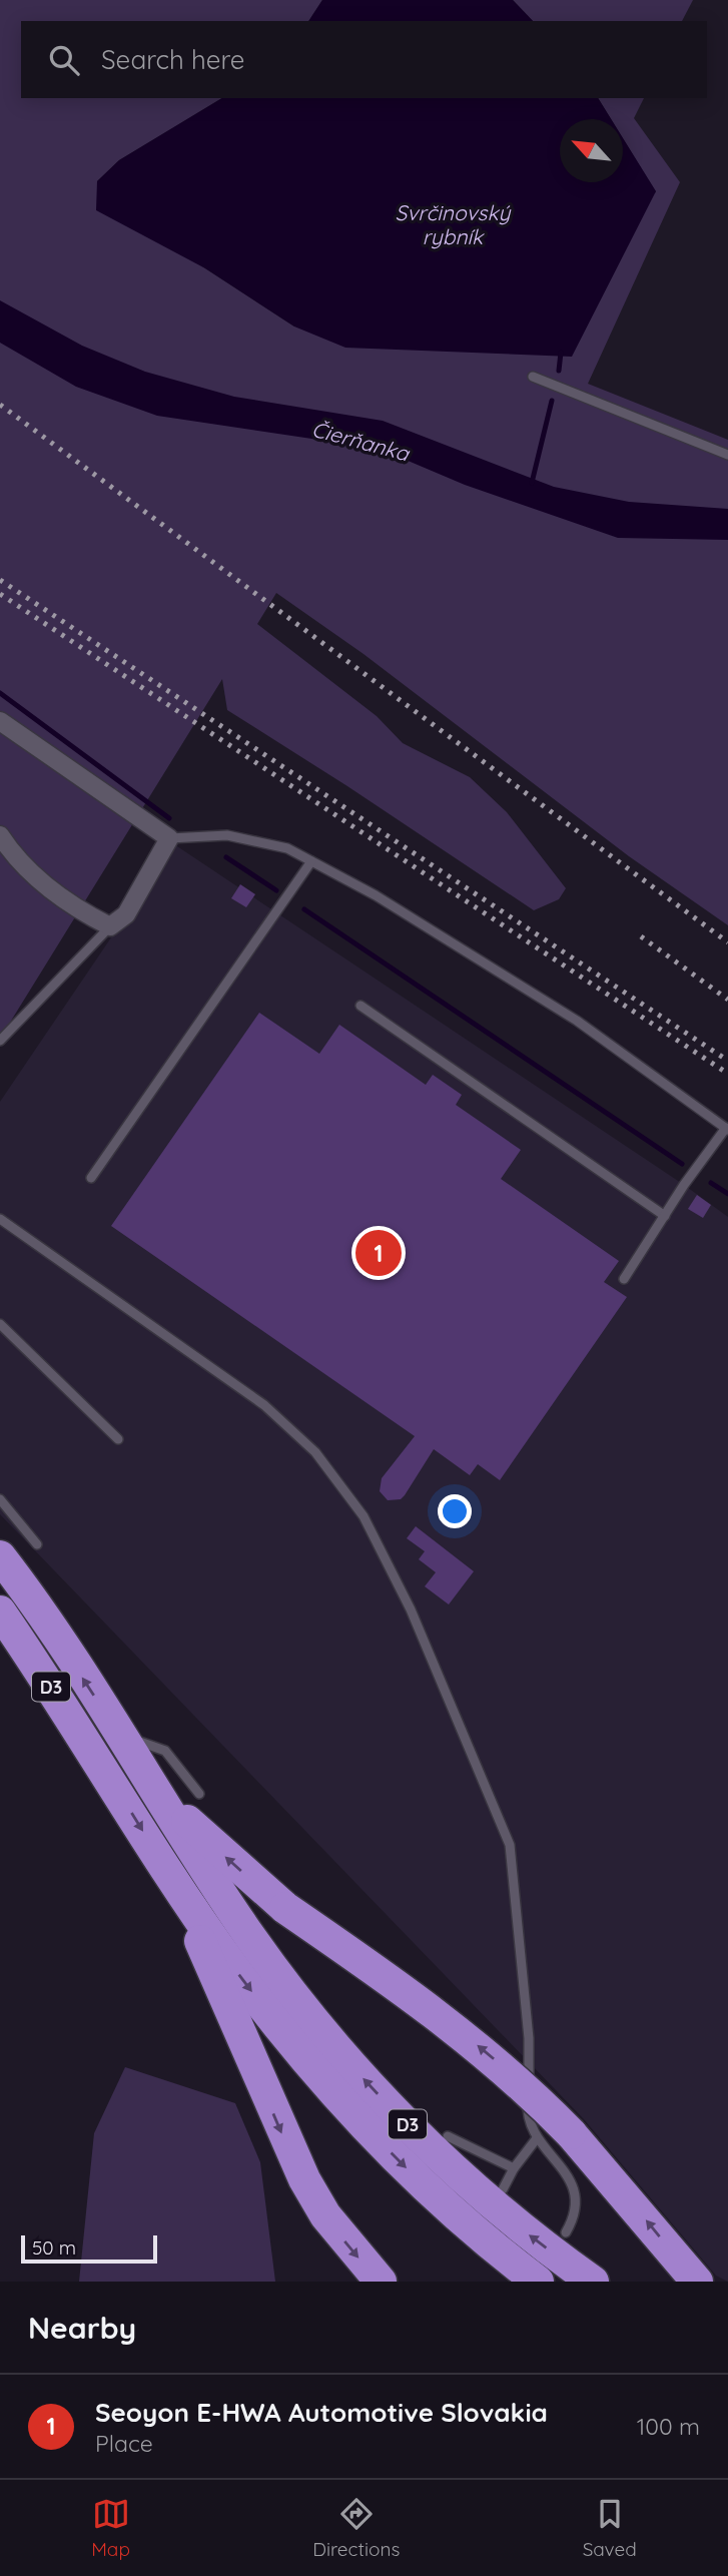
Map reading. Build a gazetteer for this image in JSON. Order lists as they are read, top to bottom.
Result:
{
  "streets": {
    "highway": ["D3"]
  },
  "water": ["Svrčinovský rybník", "Čierňanka"],
  "scale_bar": "50 m",
  "north": "top left",
  "page": {
    "search": "Search here",
    "pins": "1",
    "scale": "50 m",
    "heading": "Nearby",
    "list": [
      {
        "mark": "1",
        "name": "Seoyon E-HWA Automotive Slovakia",
        "note": "Place",
        "value": "100 m"
      }
    ],
    "nav": ["Map", "Directions", "Saved"]
  }
}
